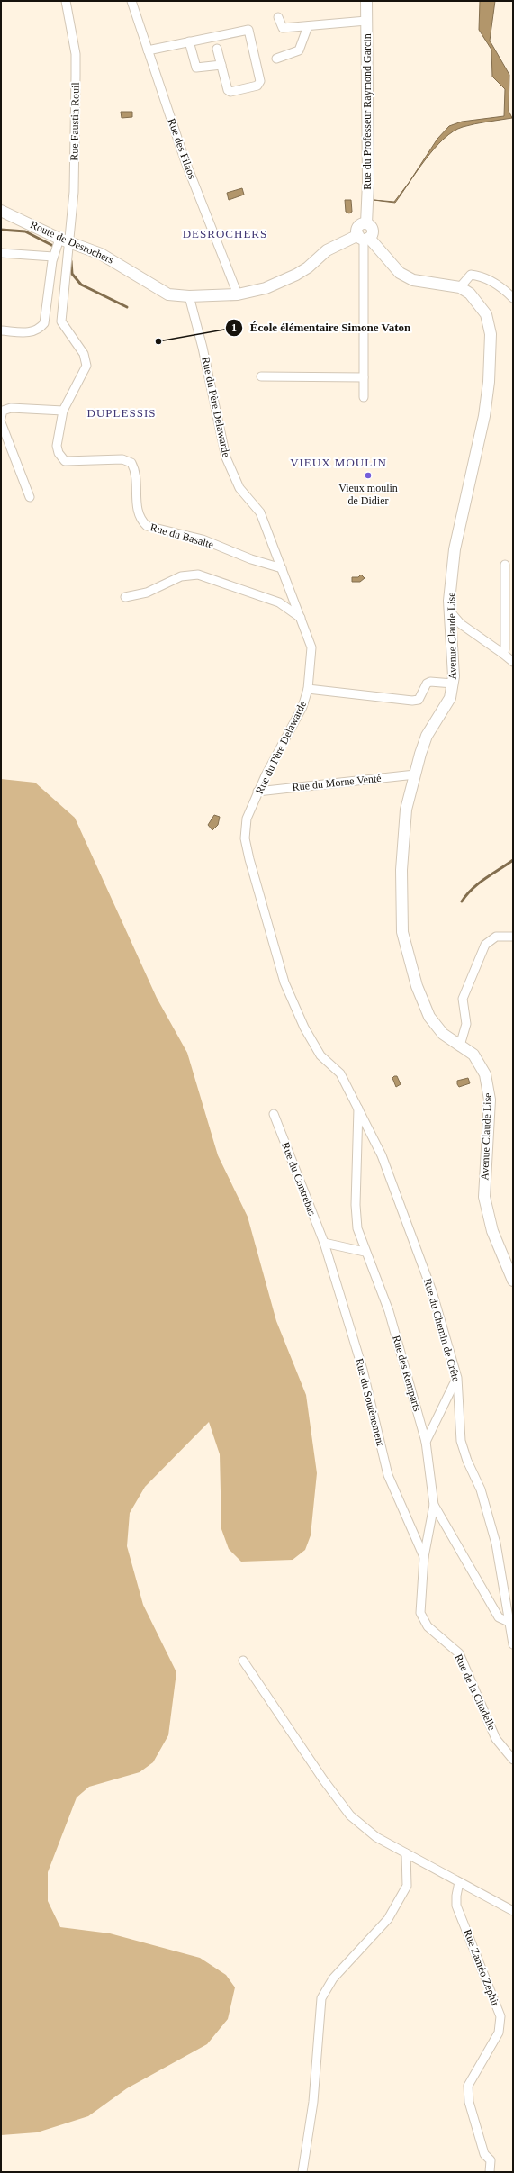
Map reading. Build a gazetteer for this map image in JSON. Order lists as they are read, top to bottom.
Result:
{
  "streets": {
    "street": [
      "Rue du Professeur Raymond Garcin",
      "Rue Faustin Rouil",
      "Rue des Filaos",
      "Route de Desrochers",
      "Rue du Père Delawarde",
      "Rue du Basalte",
      "Avenue Claude Lise",
      "Rue du Morne Venté",
      "Rue du Contrebas",
      "Rue du Chemin de Crête",
      "Rue des Remparts",
      "Rue du Soutènement",
      "Rue de la Citadelle",
      "Rue Zaméo Zephir"
    ]
  },
  "crossings": [
    ["Rue du Professeur Raymond Garcin", "Route de Desrochers"],
    ["Rue du Professeur Raymond Garcin", "Avenue Claude Lise"],
    ["Rue Faustin Rouil", "Route de Desrochers"],
    ["Rue Faustin Rouil", "Rue du Basalte"],
    ["Rue des Filaos", "Route de Desrochers"],
    ["Route de Desrochers", "Rue du Père Delawarde"],
    ["Route de Desrochers", "Rue du Basalte"],
    ["Route de Desrochers", "Avenue Claude Lise"],
    ["Rue du Père Delawarde", "Rue du Basalte"],
    ["Rue du Père Delawarde", "Rue du Morne Venté"],
    ["Rue du Père Delawarde", "Rue du Chemin de Crête"],
    ["Rue du Père Delawarde", "Rue des Remparts"],
    ["Avenue Claude Lise", "Rue du Morne Venté"],
    ["Rue du Contrebas", "Rue du Soutènement"],
    ["Rue du Chemin de Crête", "Rue des Remparts"],
    ["Rue des Remparts", "Rue de la Citadelle"],
    ["Rue du Soutènement", "Rue de la Citadelle"]
  ],
  "districts": ["DESROCHERS", "DUPLESSIS", "VIEUX MOULIN"],
  "places": ["École élémentaire Simone Vaton", "Vieux moulin de Didier"]
}
